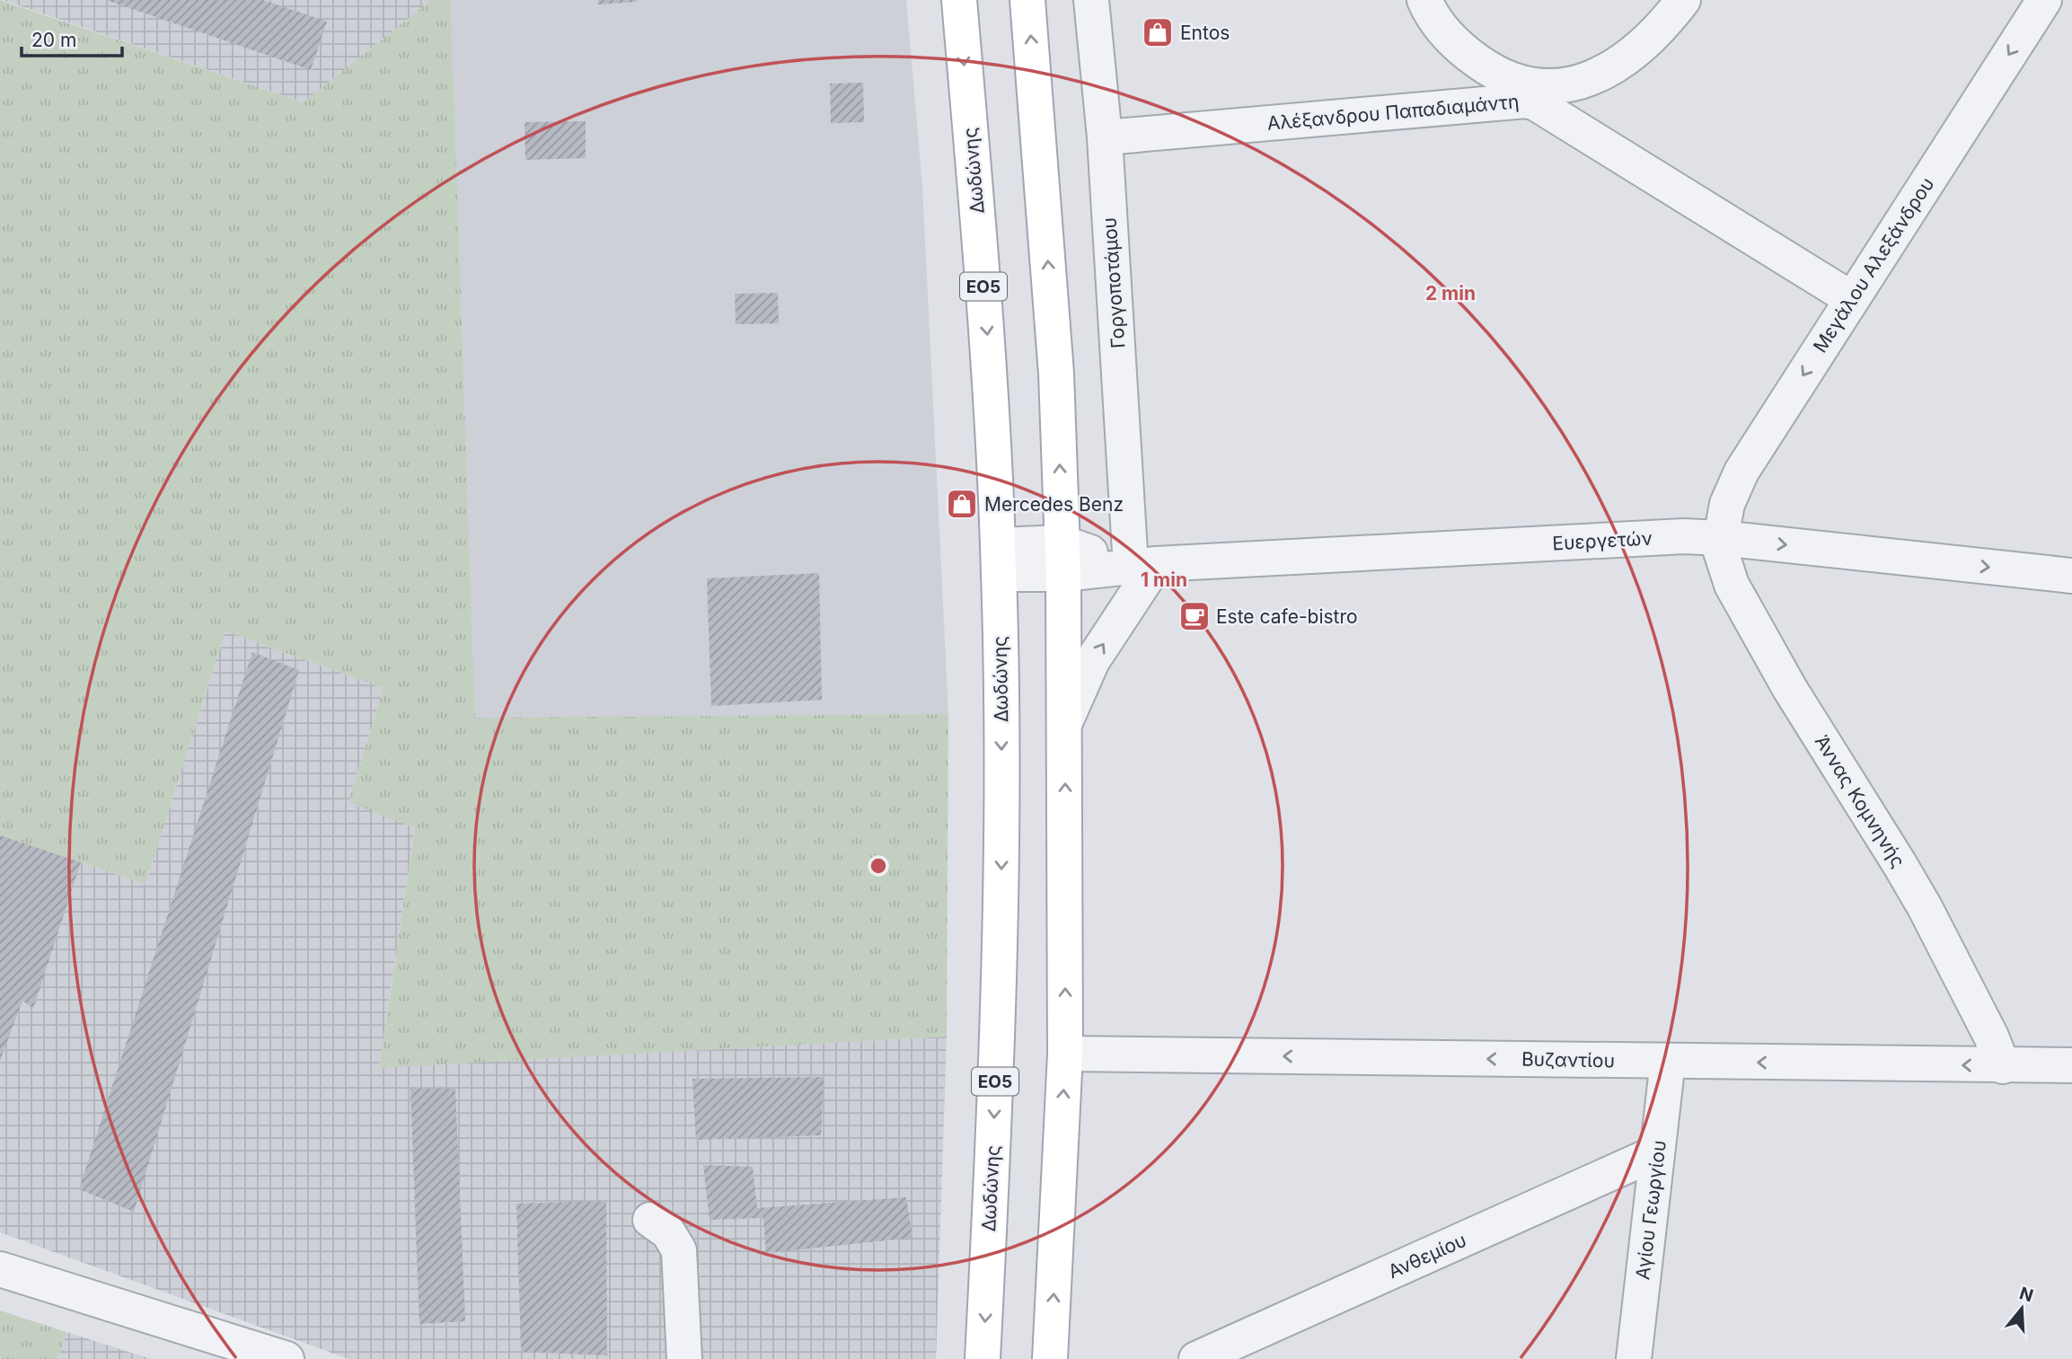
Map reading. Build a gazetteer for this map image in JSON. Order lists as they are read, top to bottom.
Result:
{
  "streets": {
    "main road": ["Δωδώνης", "ΕΟ5"],
    "street": [
      "Αλέξανδρου Παπαδιαμάντη",
      "Μεγάλου Αλεξάνδρου",
      "Γοργοποτάμου",
      "Ευεργετών",
      "Άννας Κομνηνής",
      "Βυζαντίου",
      "Αγίου Γεωργίου",
      "Ανθεμίου"
    ]
  },
  "crossings": [
    ["Αλέξανδρου Παπαδιαμάντη", "Μεγάλου Αλεξάνδρου"],
    ["Αλέξανδρου Παπαδιαμάντη", "Γοργοποτάμου"],
    ["Δωδώνης", "Ευεργετών"],
    ["Μεγάλου Αλεξάνδρου", "Ευεργετών"],
    ["Μεγάλου Αλεξάνδρου", "Άννας Κομνηνής"],
    ["Γοργοποτάμου", "Ευεργετών"],
    ["Ευεργετών", "Άννας Κομνηνής"],
    ["Άννας Κομνηνής", "Βυζαντίου"],
    ["Βυζαντίου", "Αγίου Γεωργίου"],
    ["Αγίου Γεωργίου", "Ανθεμίου"]
  ],
  "one_way": ["Μεγάλου Αλεξάνδρου", "Βυζαντίου"],
  "places": {
    "shop": ["Entos", "Mercedes Benz"],
    "cafe": ["Este cafe-bistro"]
  },
  "scale_bar": "20 m",
  "north": "top",
  "rings": ["2 min", "1 min"]
}
